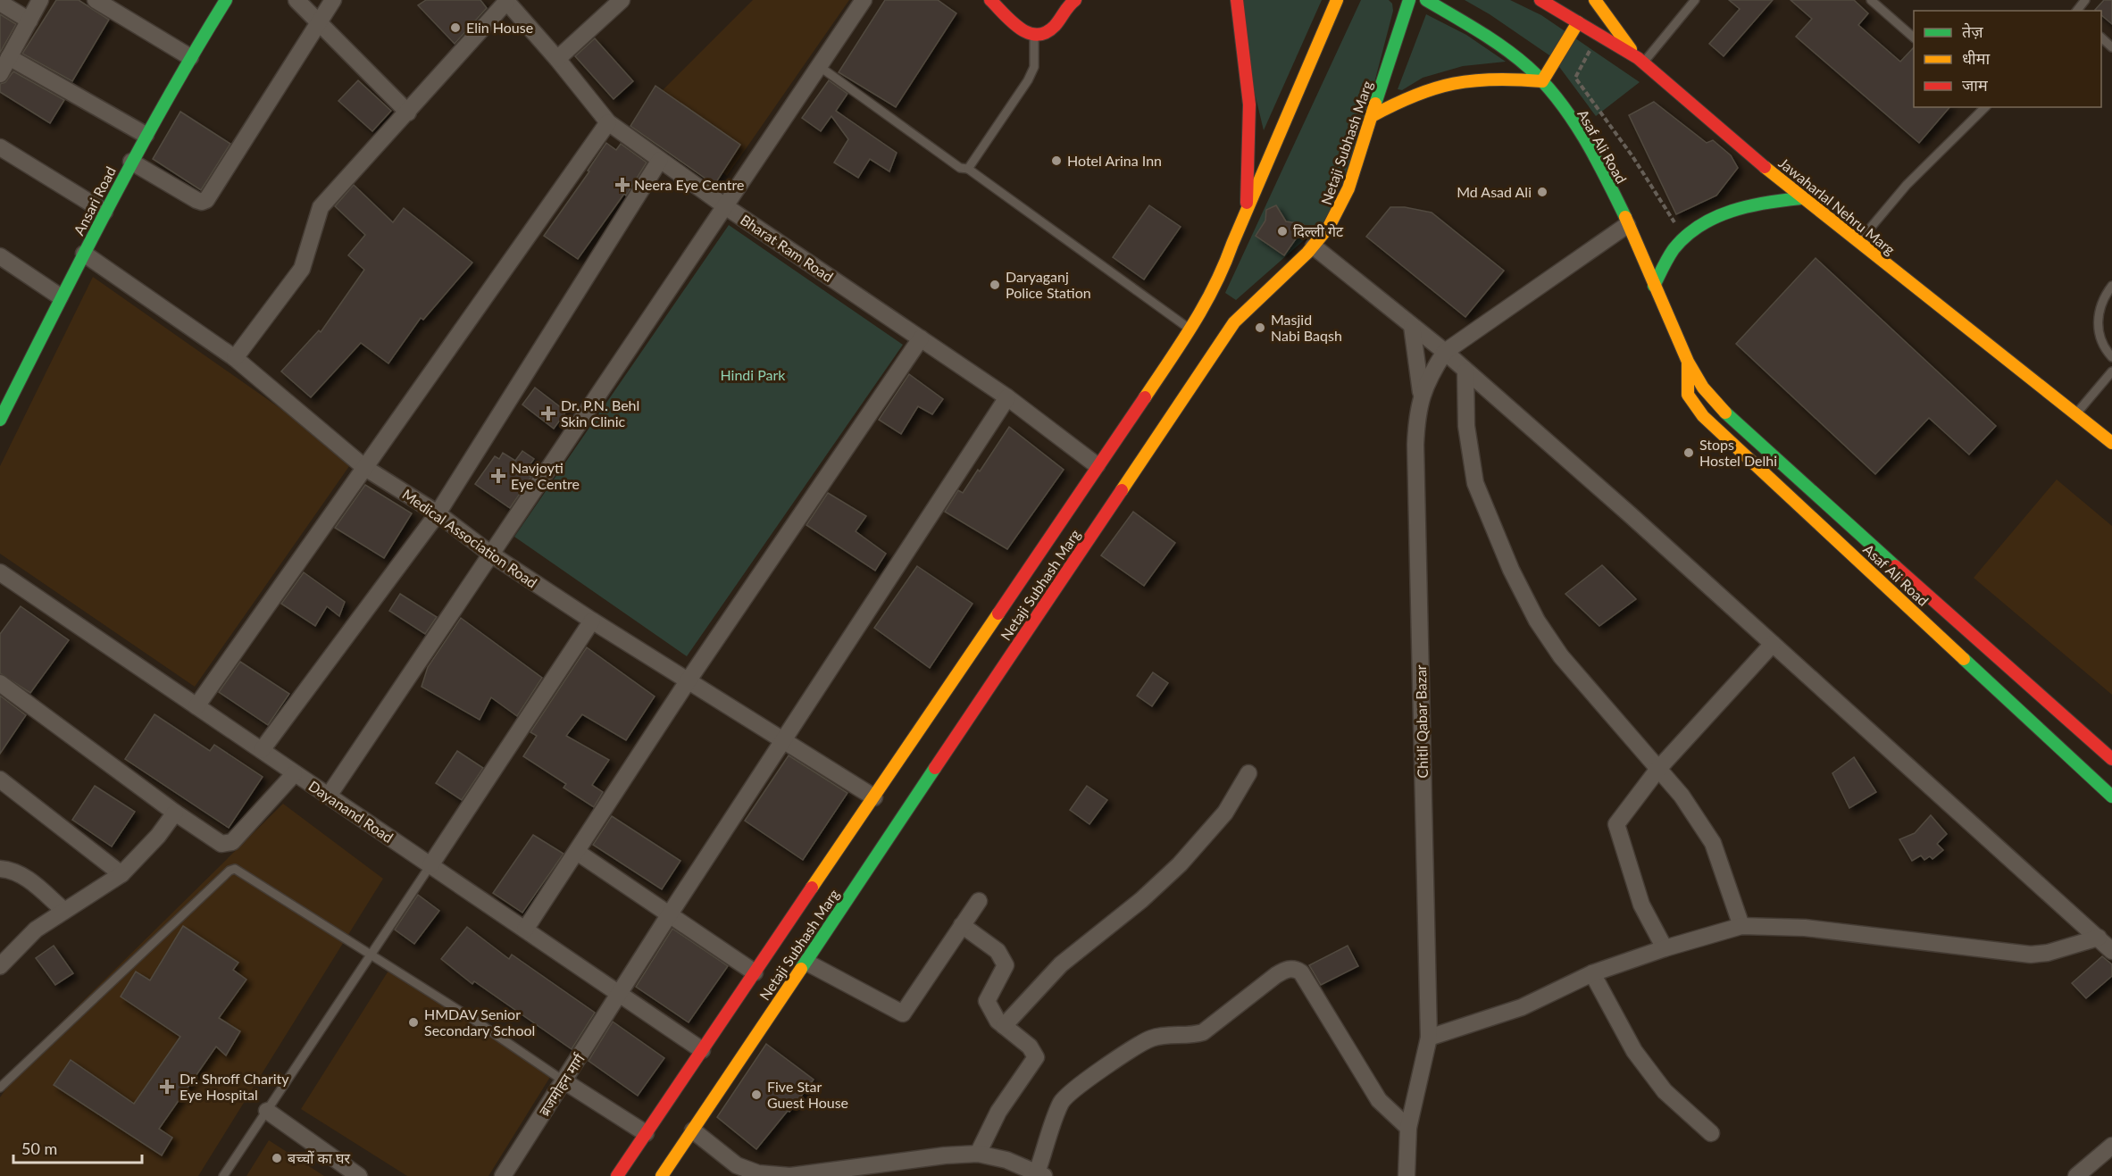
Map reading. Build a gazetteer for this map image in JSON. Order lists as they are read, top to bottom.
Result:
{
  "streets": {
    "main road": [
      "Netaji Subhash Marg",
      "Asaf Ali Road",
      "Ansari Road",
      "Jawaharlal Nehru Marg"
    ],
    "street": [
      "Bharat Ram Road",
      "Medical Association Road",
      "Chitli Qabar Bazar",
      "Dayanand Road",
      "ब्रजमोहन मार्ग"
    ]
  },
  "crossings": [
    ["Netaji Subhash Marg", "Bharat Ram Road"],
    ["Netaji Subhash Marg", "Medical Association Road"],
    ["Netaji Subhash Marg", "Dayanand Road"],
    ["Asaf Ali Road", "Chitli Qabar Bazar"],
    ["Ansari Road", "Medical Association Road"],
    ["Bharat Ram Road", "ब्रजमोहन मार्ग"],
    ["Medical Association Road", "ब्रजमोहन मार्ग"],
    ["Dayanand Road", "ब्रजमोहन मार्ग"]
  ],
  "parks": ["Hindi Park"],
  "places": {
    "other": [
      "Elin House",
      "Hotel Arina Inn",
      "Md Asad Ali",
      "दिल्ली गेट",
      "Daryaganj Police Station",
      "Masjid Nabi Baqsh",
      "Stops Hostel Delhi",
      "HMDAV Senior Secondary School",
      "Five Star Guest House",
      "बच्चों का घर"
    ],
    "health": [
      "Neera Eye Centre",
      "Dr. P.N. Behl Skin Clinic",
      "Navjoyti Eye Centre",
      "Dr. Shroff Charity Eye Hospital"
    ]
  },
  "legend": ["तेज़", "धीमा", "जाम"],
  "scale_bar": "50 m"
}
